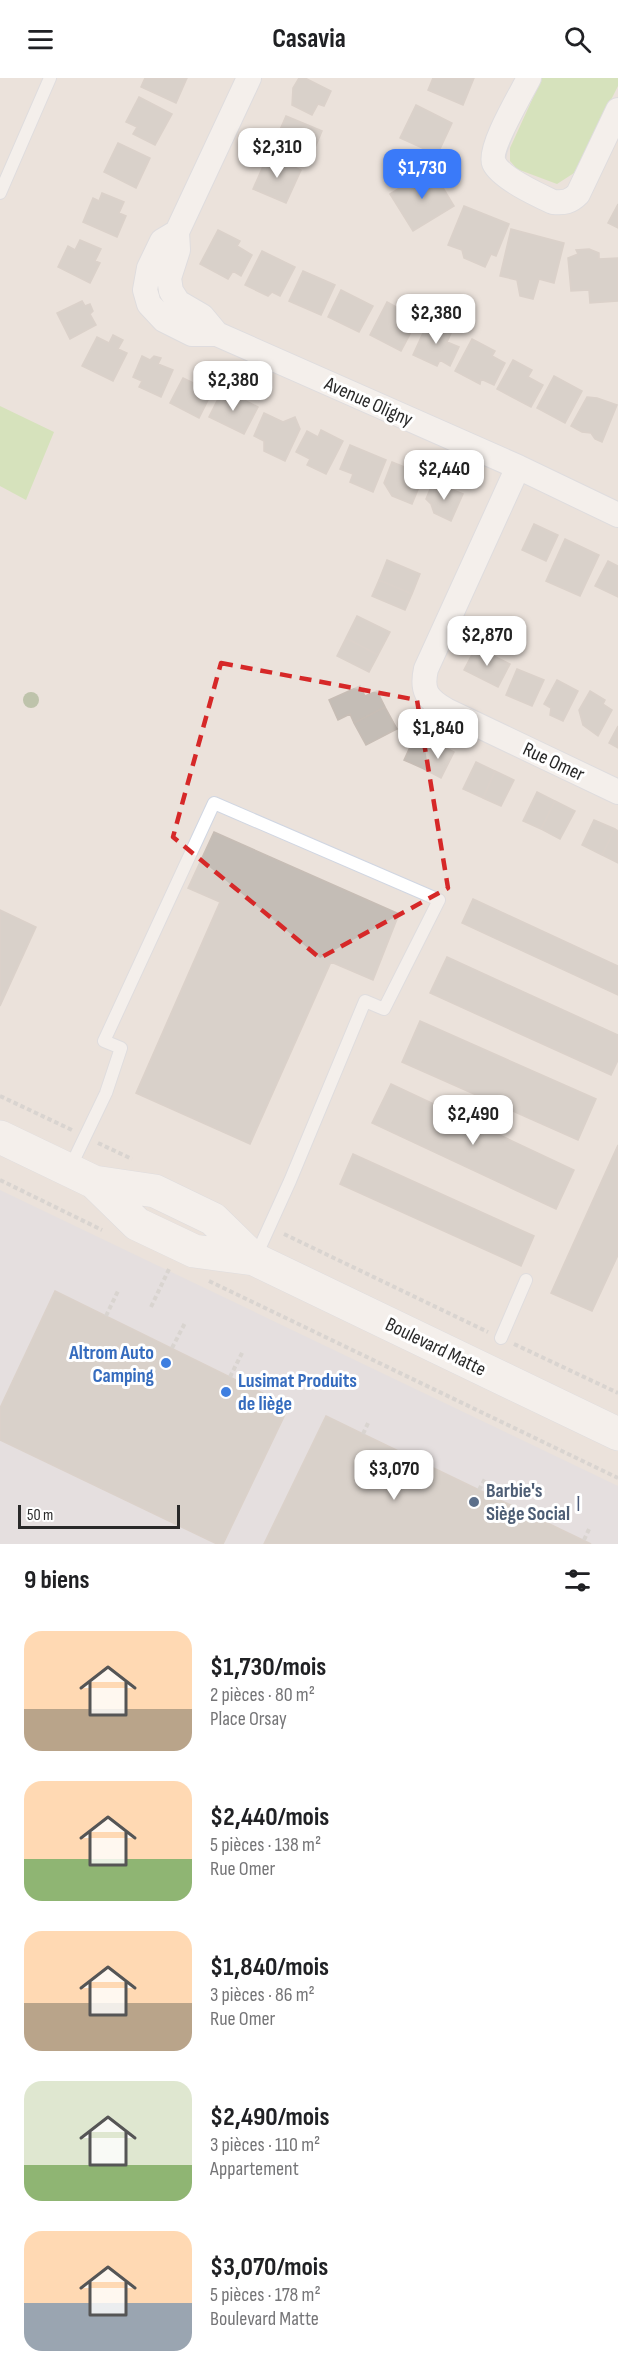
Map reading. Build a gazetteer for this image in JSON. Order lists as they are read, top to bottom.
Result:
{
  "streets": {
    "main road": ["Boulevard Matte"],
    "street": ["Avenue Oligny", "Rue Omer"]
  },
  "crossings": [
    ["Avenue Oligny", "Rue Omer"]
  ],
  "districts": ["I"],
  "places": ["Altrom Auto Camping", "Lusimat Produits de liège", "Barbie's Siège Social"],
  "scale_bar": "50 m",
  "page": {
    "header": "Casavia",
    "price": [
      "$2,310",
      "$1,730",
      "$2,380",
      "$2,380",
      "$2,440",
      "$2,870",
      "$1,840",
      "$2,490",
      "$3,070"
    ],
    "scale": "50 m",
    "heading": "9 biens",
    "list": [
      {
        "name": "$1,730/mois",
        "note": "2 pièces · 80 m² · Place Orsay"
      },
      {
        "name": "$2,440/mois",
        "note": "5 pièces · 138 m² · Rue Omer"
      },
      {
        "name": "$1,840/mois",
        "note": "3 pièces · 86 m² · Rue Omer"
      },
      {
        "name": "$2,490/mois",
        "note": "3 pièces · 110 m² · Appartement"
      },
      {
        "name": "$3,070/mois",
        "note": "5 pièces · 178 m² · Boulevard Matte"
      }
    ]
  }
}
